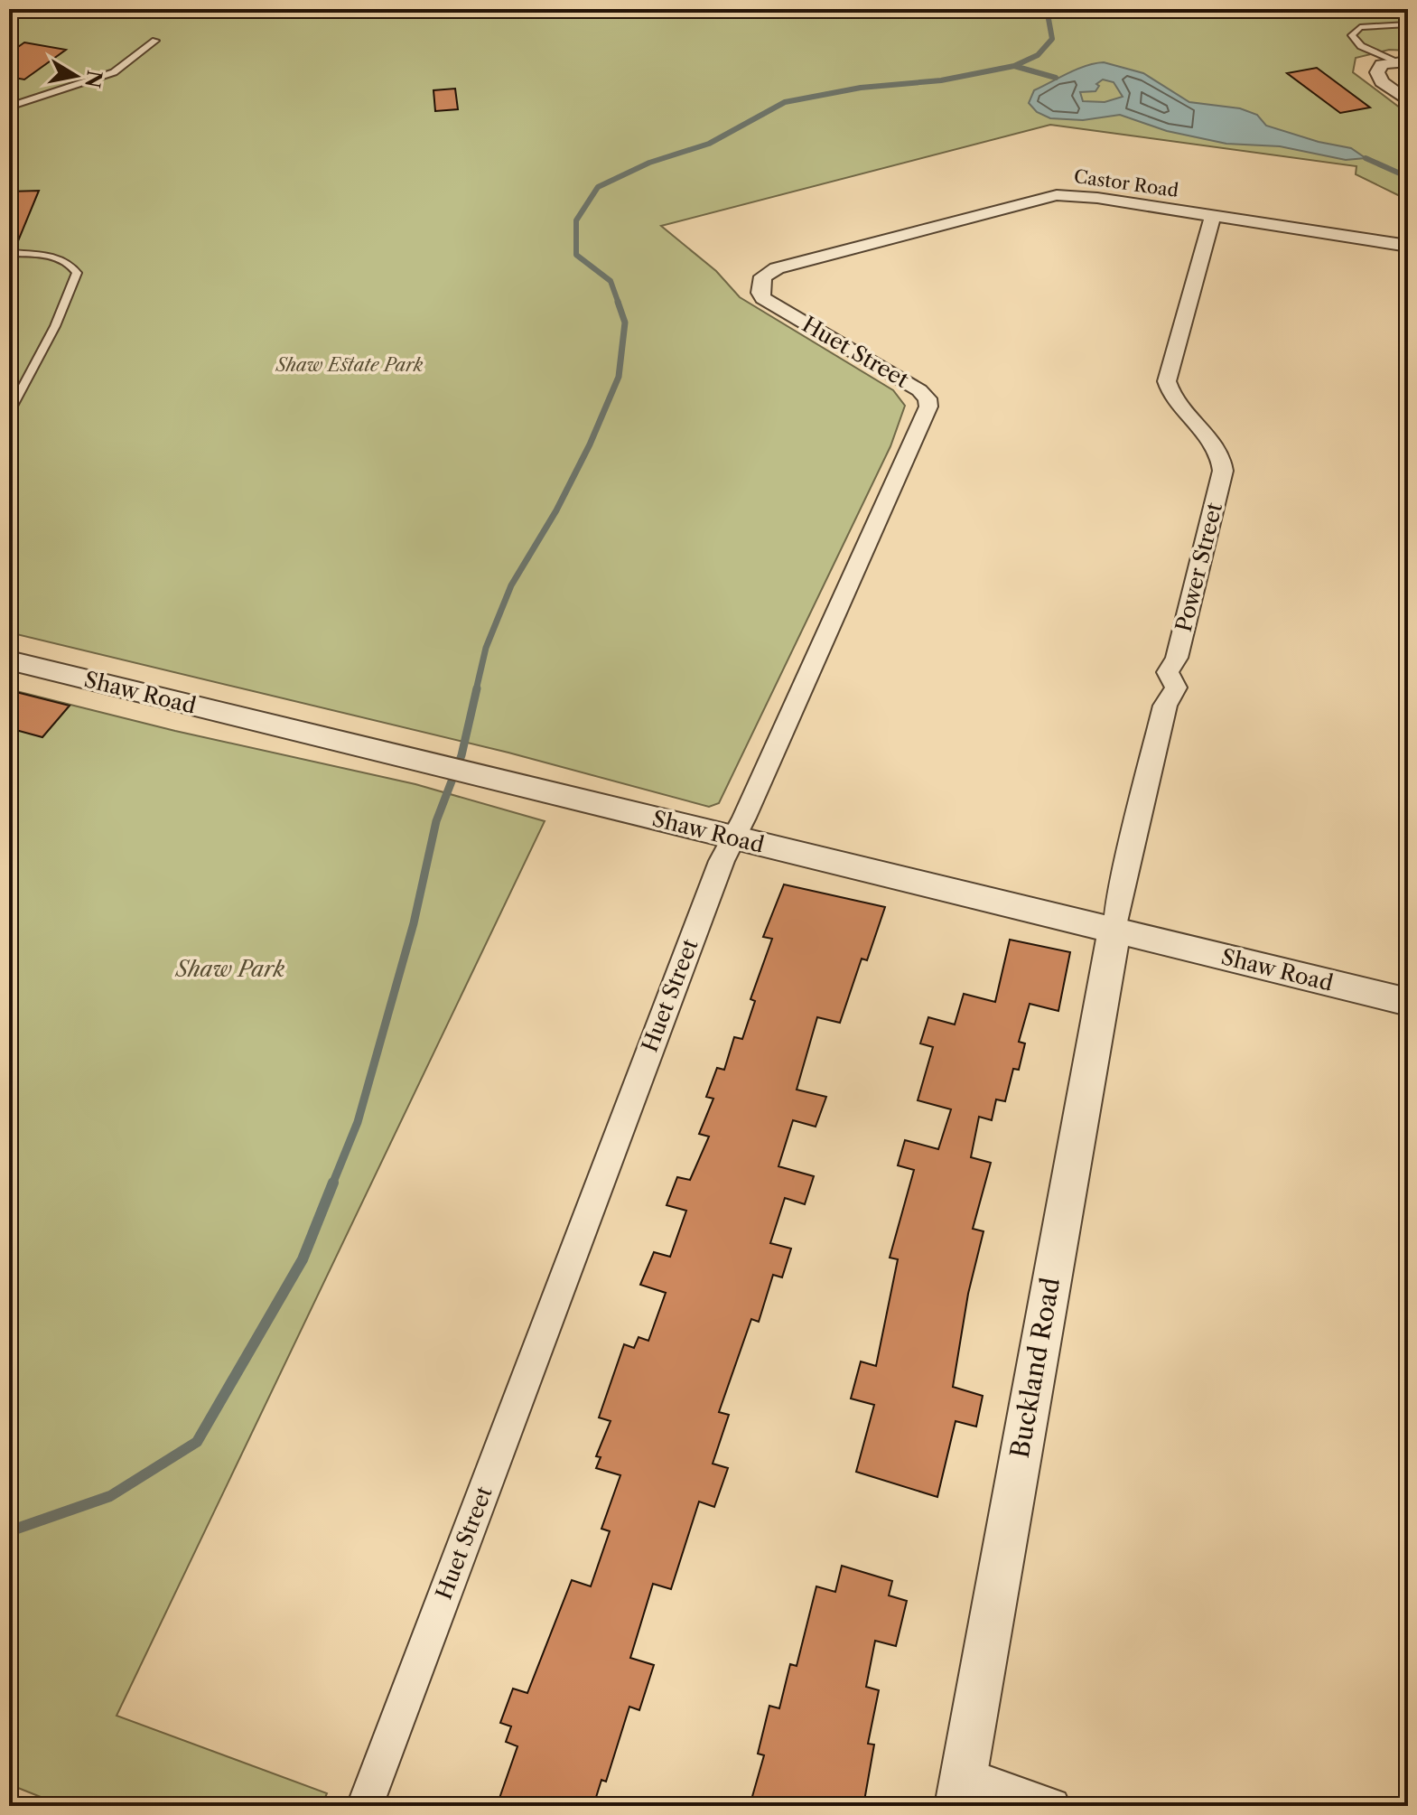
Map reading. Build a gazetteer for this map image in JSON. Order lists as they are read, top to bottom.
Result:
{
  "streets": {
    "street": [
      "Castor Road",
      "Huet Street",
      "Power Street",
      "Shaw Road",
      "Buckland Road"
    ]
  },
  "crossings": [
    ["Castor Road", "Huet Street"],
    ["Castor Road", "Power Street"],
    ["Huet Street", "Shaw Road"],
    ["Power Street", "Shaw Road"],
    ["Power Street", "Buckland Road"],
    ["Shaw Road", "Buckland Road"]
  ],
  "parks": ["Shaw Estate Park", "Shaw Park"],
  "north": "right"
}
